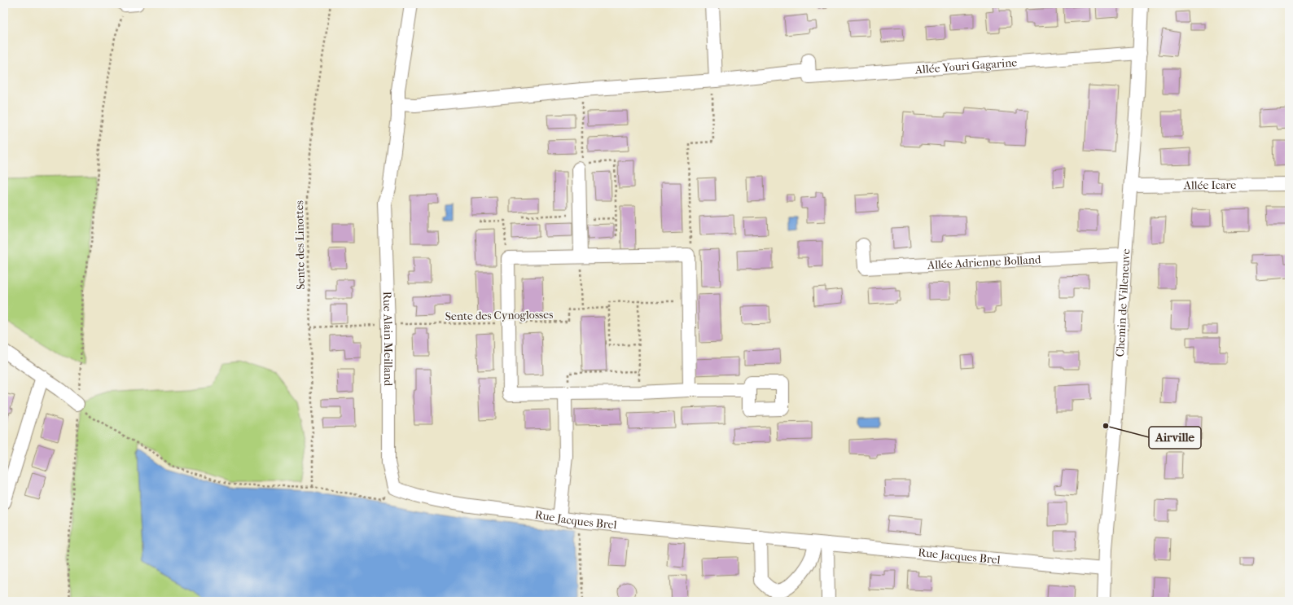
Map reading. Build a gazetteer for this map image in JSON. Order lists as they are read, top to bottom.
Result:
{
  "streets": {
    "street": [
      "Allée Youri Gagarine",
      "Allée Icare",
      "Allée Adrienne Bolland",
      "Chemin de Villeneuve",
      "Rue Alain Meilland",
      "Rue Jacques Brel"
    ],
    "path": ["Sente des Linottes", "Sente des Cynoglosses"]
  },
  "crossings": [
    ["Allée Youri Gagarine", "Chemin de Villeneuve"],
    ["Allée Icare", "Chemin de Villeneuve"],
    ["Sente des Linottes", "Sente des Cynoglosses"],
    ["Allée Adrienne Bolland", "Chemin de Villeneuve"],
    ["Chemin de Villeneuve", "Rue Jacques Brel"],
    ["Sente des Cynoglosses", "Rue Alain Meilland"],
    ["Rue Alain Meilland", "Rue Jacques Brel"]
  ],
  "places": ["Airville"]
}
